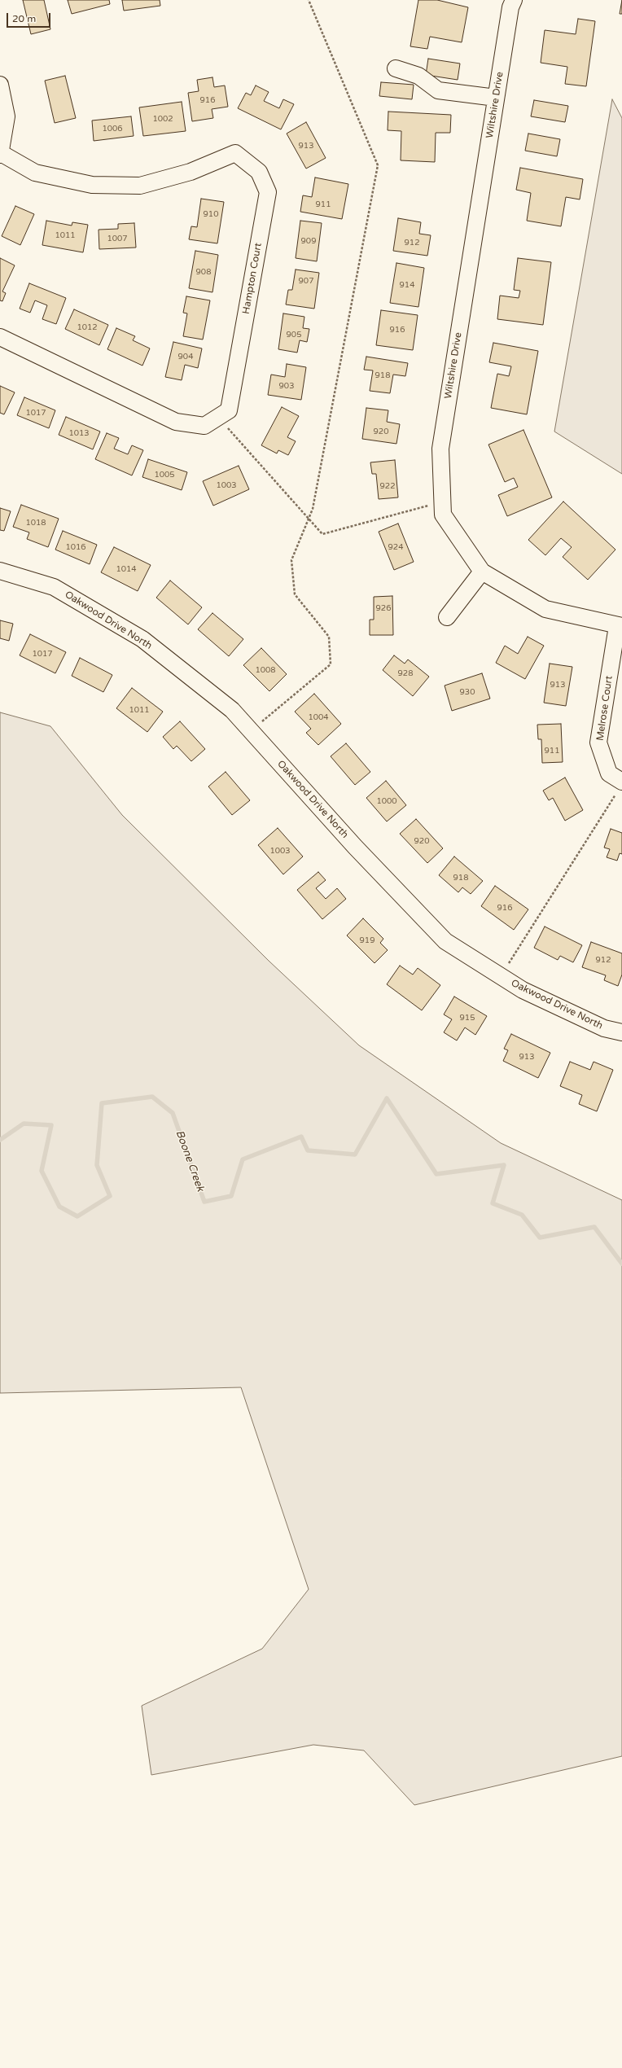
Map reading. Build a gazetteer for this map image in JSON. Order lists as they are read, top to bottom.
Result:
{
  "streets": {
    "street": [
      "Wiltshire Drive",
      "Hampton Court",
      "Oakwood Drive North",
      "Melrose Court"
    ]
  },
  "crossings": [
    ["Wiltshire Drive", "Melrose Court"]
  ],
  "water": ["Boone Creek"],
  "house_numbers": [
    "916",
    "1002",
    "1006",
    "913",
    "911",
    "910",
    "1011",
    "1007",
    "909",
    "912",
    "908",
    "907",
    "914",
    "1012",
    "916",
    "905",
    "904",
    "918",
    "903",
    "1017",
    "920",
    "1013",
    "1005",
    "1003",
    "922",
    "1018",
    "1016",
    "924",
    "1014",
    "926",
    "1017",
    "1008",
    "928",
    "913",
    "930",
    "1011",
    "1004",
    "911",
    "1000",
    "920",
    "1003",
    "918",
    "916",
    "919",
    "912",
    "915",
    "913"
  ],
  "scale_bar": "20 m"
}
